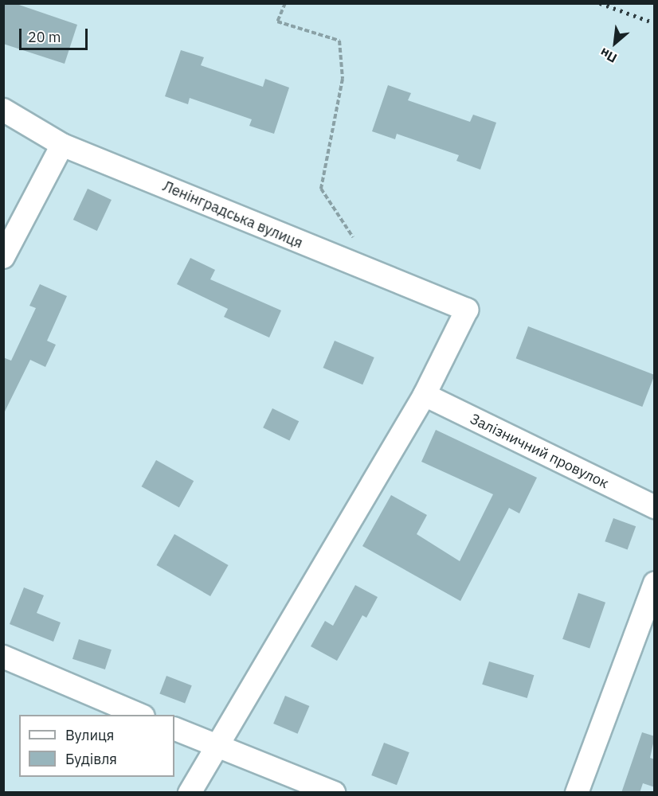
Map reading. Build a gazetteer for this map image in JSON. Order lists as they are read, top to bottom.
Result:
{
  "streets": {
    "street": ["Ленінградська вулиця", "Залізничний провулок"]
  },
  "crossings": [
    ["Ленінградська вулиця", "Залізничний провулок"]
  ],
  "legend": ["Вулиця", "Будівля"],
  "scale_bar": "20 m",
  "north": "bottom left"
}
